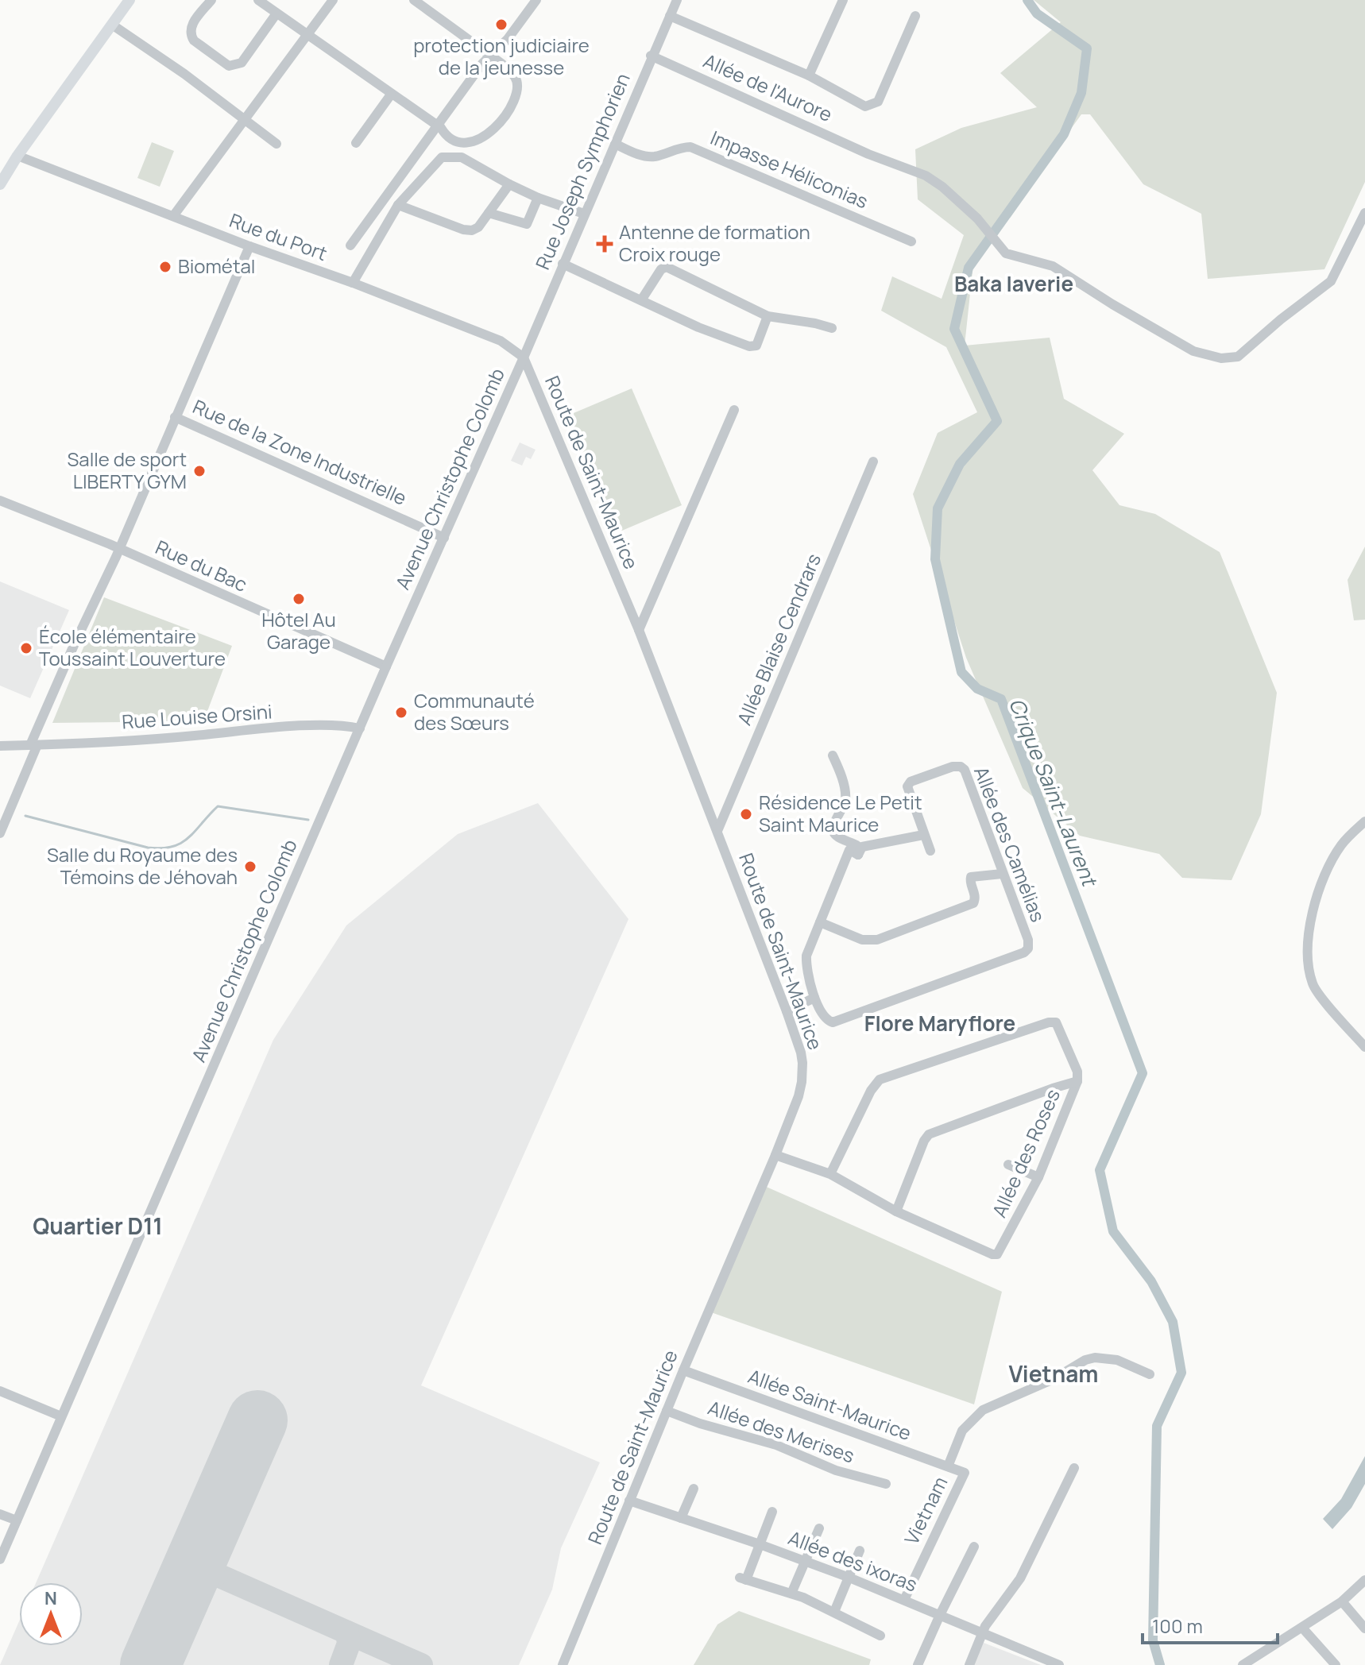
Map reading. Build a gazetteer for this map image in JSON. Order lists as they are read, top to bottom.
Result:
{
  "streets": {
    "street": [
      "Allée de l'Aurore",
      "Impasse Héliconias",
      "Rue Joseph Symphorien",
      "Rue du Port",
      "Rue de la Zone Industrielle",
      "Route de Saint-Maurice",
      "Avenue Christophe Colomb",
      "Rue du Bac",
      "Allée Blaise Cendrars",
      "Rue Louise Orsini",
      "Allée des Camélias",
      "Allée des Roses",
      "Allée Saint-Maurice",
      "Allée des Merises",
      "Vietnam",
      "Allée des ixoras"
    ]
  },
  "crossings": [
    ["Allée de l'Aurore", "Rue Joseph Symphorien"],
    ["Impasse Héliconias", "Rue Joseph Symphorien"],
    ["Rue Joseph Symphorien", "Rue du Port"],
    ["Rue Joseph Symphorien", "Route de Saint-Maurice"],
    ["Rue Joseph Symphorien", "Avenue Christophe Colomb"],
    ["Rue du Port", "Route de Saint-Maurice"],
    ["Rue du Port", "Avenue Christophe Colomb"],
    ["Rue de la Zone Industrielle", "Avenue Christophe Colomb"],
    ["Route de Saint-Maurice", "Avenue Christophe Colomb"],
    ["Route de Saint-Maurice", "Allée Blaise Cendrars"],
    ["Route de Saint-Maurice", "Allée des Roses"],
    ["Route de Saint-Maurice", "Allée Saint-Maurice"],
    ["Route de Saint-Maurice", "Allée des Merises"],
    ["Route de Saint-Maurice", "Allée des ixoras"],
    ["Avenue Christophe Colomb", "Rue du Bac"],
    ["Avenue Christophe Colomb", "Rue Louise Orsini"],
    ["Allée Saint-Maurice", "Vietnam"],
    ["Vietnam", "Allée des ixoras"]
  ],
  "districts": [
    "Baka laverie",
    "Flore Maryflore",
    "Quartier D11",
    "Vietnam"
  ],
  "water": ["Crique Saint-Laurent"],
  "places": {
    "other": [
      "protection judiciaire de la jeunesse",
      "Biométal",
      "Salle de sport LIBERTY GYM",
      "Hôtel Au Garage",
      "École élémentaire Toussaint Louverture",
      "Communauté des Sœurs",
      "Résidence Le Petit Saint Maurice",
      "Salle du Royaume des Témoins de Jéhovah"
    ],
    "health": ["Antenne de formation Croix rouge"]
  },
  "scale_bar": "100 m",
  "north": "top"
}
